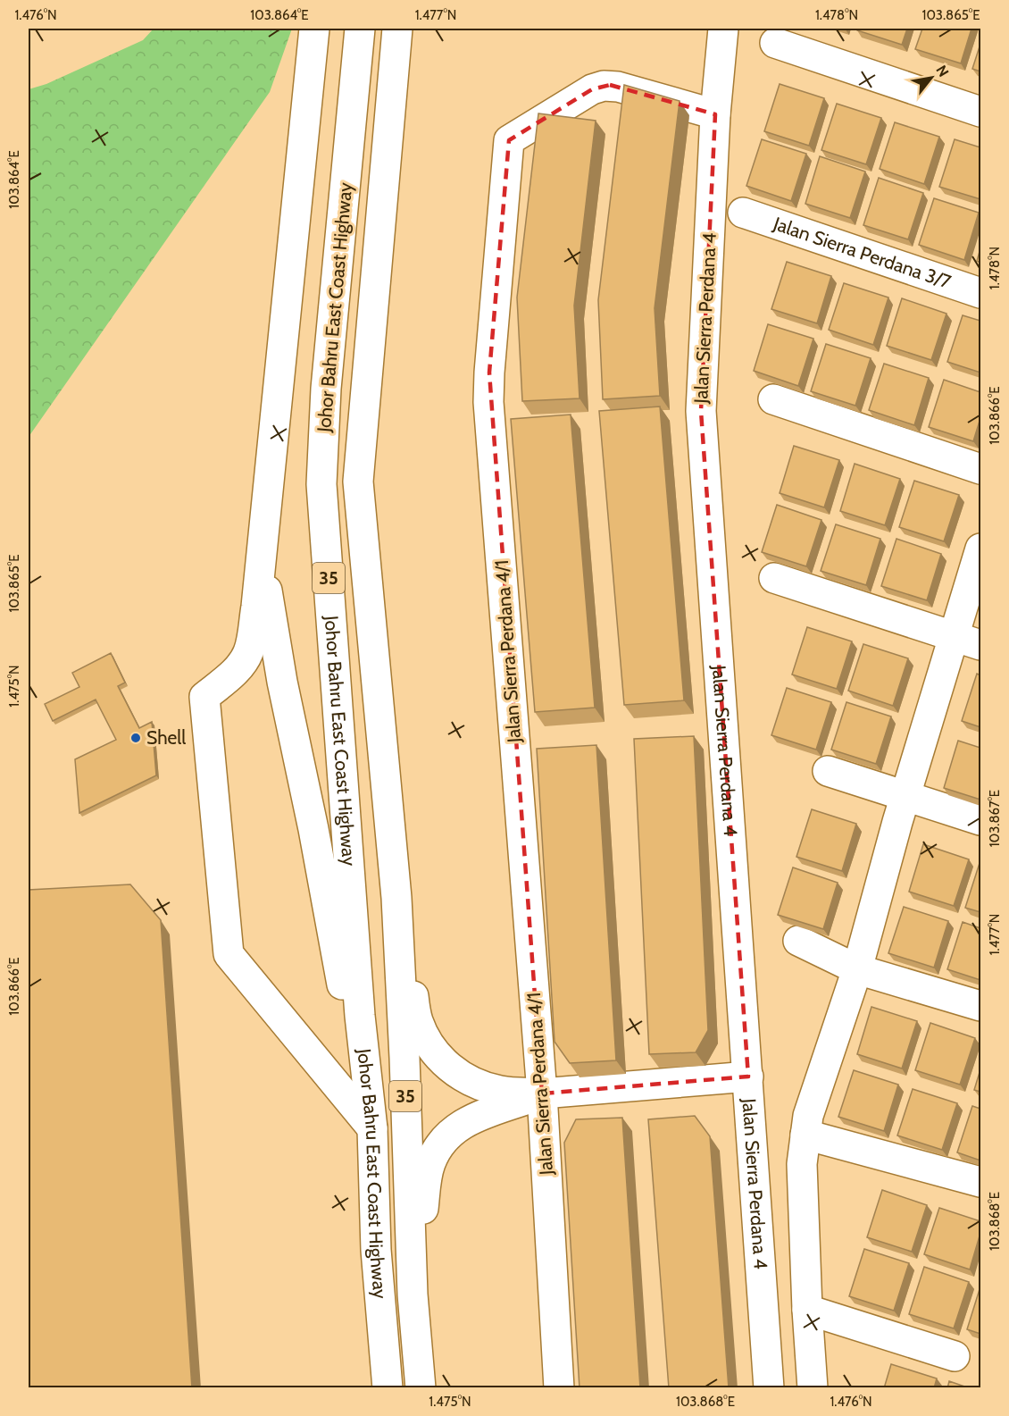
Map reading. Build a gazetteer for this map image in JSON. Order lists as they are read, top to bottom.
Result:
{
  "streets": {
    "main road": [
      "Jalan Sierra Perdana 3/7",
      "Johor Bahru East Coast Highway",
      "Jalan Sierra Perdana 4",
      "35",
      "Jalan Sierra Perdana 4/1"
    ]
  },
  "crossings": [
    ["Jalan Sierra Perdana 4", "Jalan Sierra Perdana 4/1"]
  ],
  "places": ["Shell"],
  "north": "top right",
  "coordinates": [
    "1.476°N",
    "103.864°E",
    "1.477°N",
    "1.478°N",
    "103.865°E",
    "103.866°E",
    "1.475°N",
    "103.867°E",
    "103.868°E"
  ]
}
